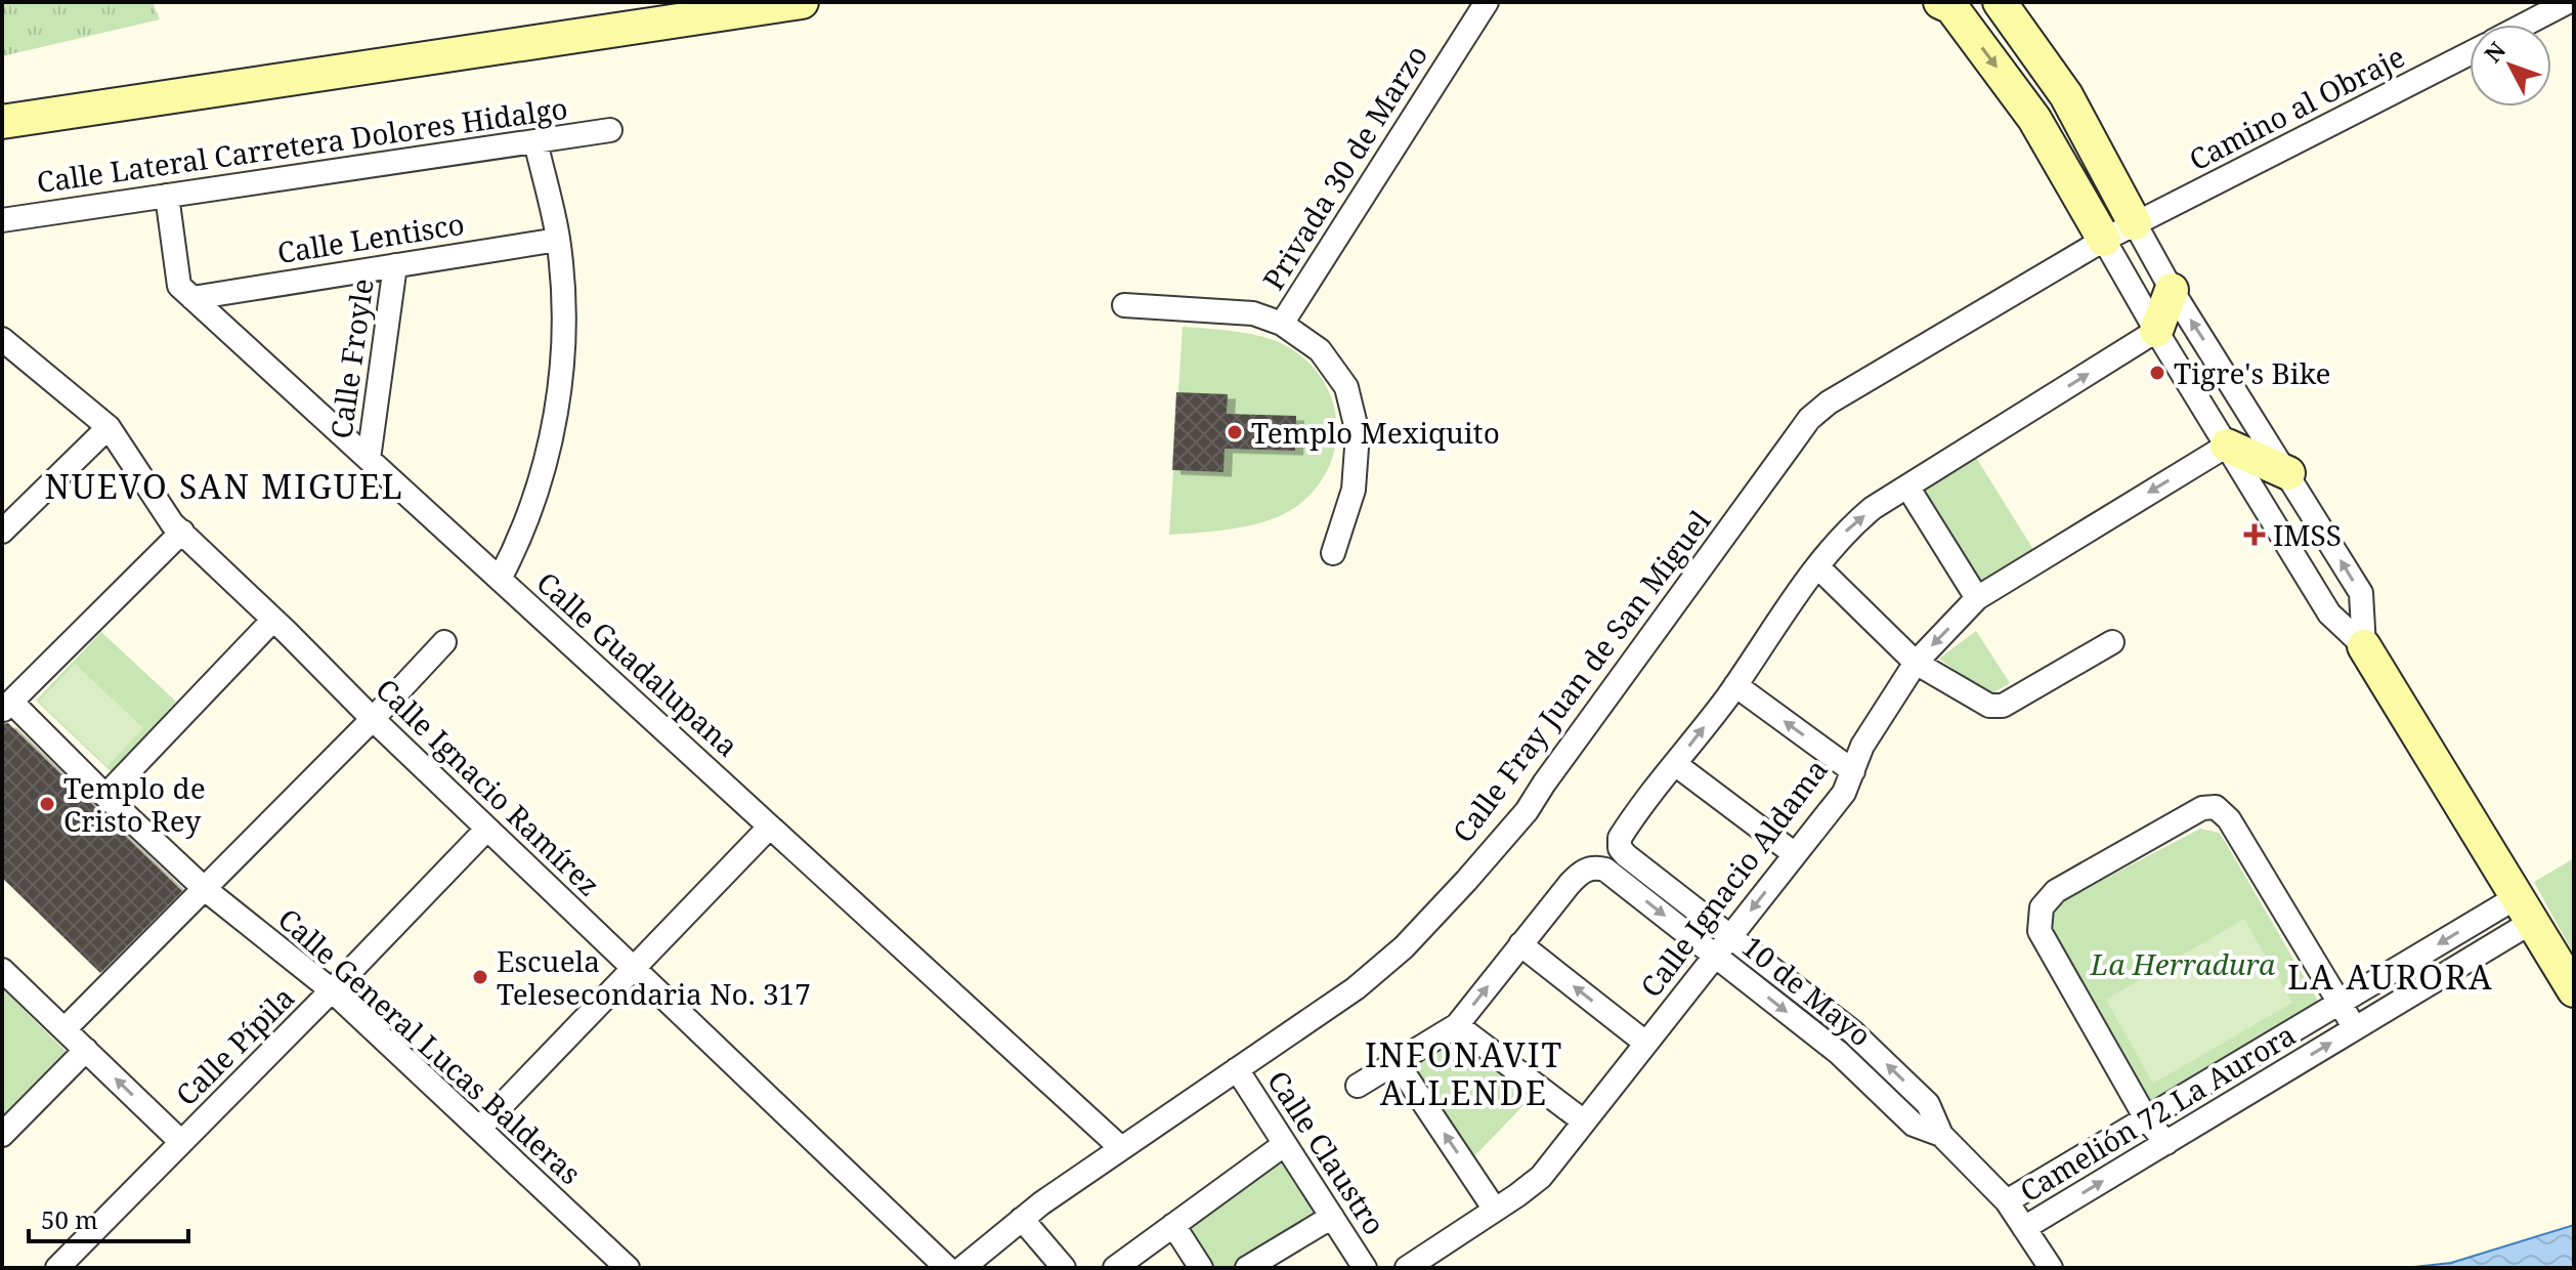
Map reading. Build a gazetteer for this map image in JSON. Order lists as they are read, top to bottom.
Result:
{
  "streets": {
    "street": [
      "Camino al Obraje",
      "Calle Lateral Carretera Dolores Hidalgo",
      "Privada 30 de Marzo",
      "Calle Lentisco",
      "Calle Froyle",
      "Calle Guadalupana",
      "Calle Fray Juan de San Miguel",
      "Calle Ignacio Ramírez",
      "Calle Ignacio Aldama",
      "10 de Mayo",
      "Calle Pípila",
      "Calle General Lucas Balderas",
      "Camelión 72 La Aurora",
      "Calle Claustro"
    ]
  },
  "crossings": [
    ["Camino al Obraje", "Calle Fray Juan de San Miguel"],
    ["Calle Lateral Carretera Dolores Hidalgo", "Calle Guadalupana"],
    ["Calle Lentisco", "Calle Froyle"],
    ["Calle Lentisco", "Calle Guadalupana"],
    ["Calle Froyle", "Calle Guadalupana"],
    ["Calle Guadalupana", "Calle Fray Juan de San Miguel"],
    ["Calle Fray Juan de San Miguel", "Calle Claustro"],
    ["Calle Ignacio Ramírez", "Calle Pípila"],
    ["Calle Ignacio Aldama", "10 de Mayo"],
    ["10 de Mayo", "Camelión 72 La Aurora"],
    ["Calle Pípila", "Calle General Lucas Balderas"]
  ],
  "districts": ["NUEVO SAN MIGUEL", "LA AURORA", "INFONAVIT ALLENDE"],
  "parks": ["La Herradura"],
  "places": {
    "other": [
      "Tigre's Bike",
      "Templo Mexiquito",
      "Templo de Cristo Rey",
      "Escuela Telesecondaria No. 317"
    ],
    "health": ["IMSS"]
  },
  "scale_bar": "50 m",
  "north": "top left"
}
